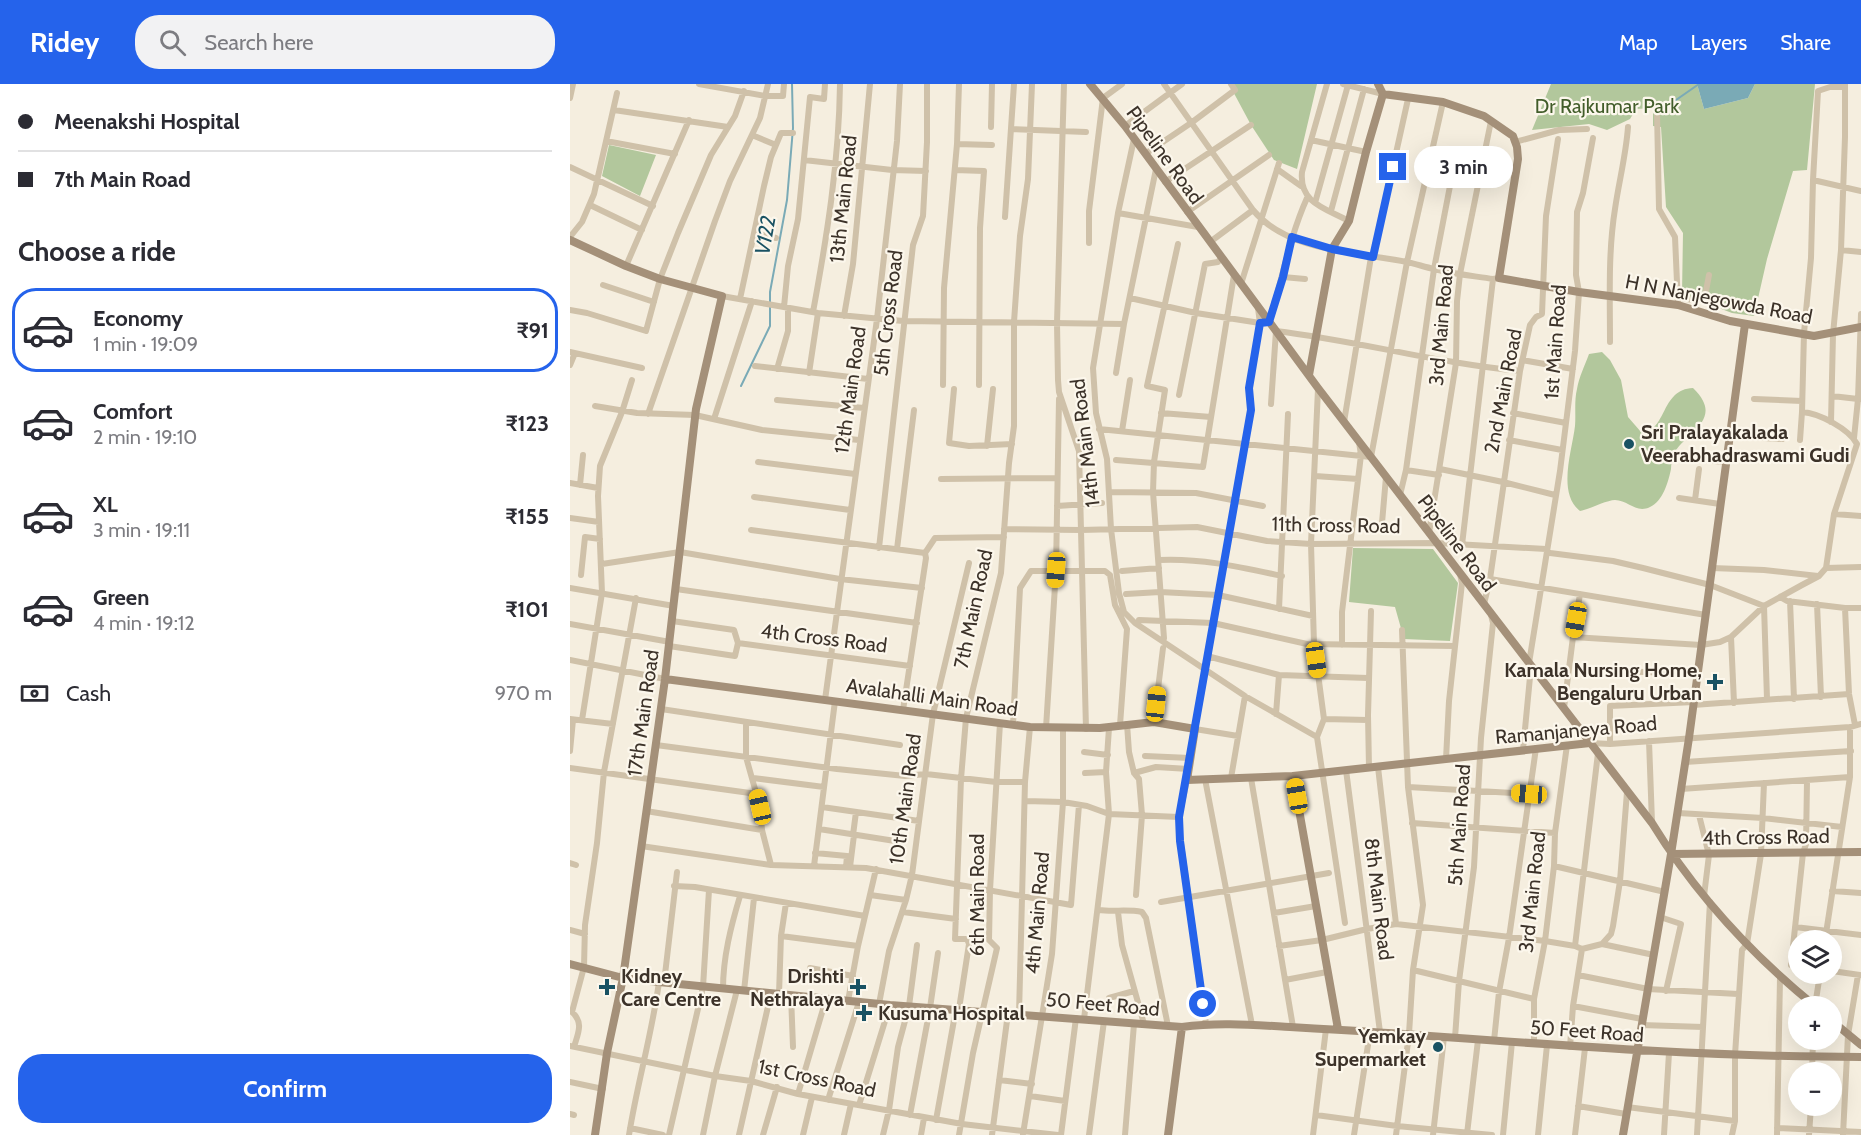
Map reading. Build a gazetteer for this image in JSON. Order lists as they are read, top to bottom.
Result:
{
  "streets": {
    "street": [
      "Pipeline Road",
      "13th Main Road",
      "H N Nanjegowda Road",
      "5th Cross Road",
      "3rd Main Road",
      "1st Main Road",
      "12th Main Road",
      "2nd Main Road",
      "14th Main Road",
      "11th Cross Road",
      "7th Main Road",
      "4th Cross Road",
      "Avalahalli Main Road",
      "17th Main Road",
      "Ramanjaneya Road",
      "10th Main Road",
      "5th Main Road",
      "6th Main Road",
      "8th Main Road",
      "4th Main Road",
      "50 Feet Road",
      "1st Cross Road"
    ]
  },
  "crossings": [
    ["Pipeline Road", "3rd Main Road"],
    ["Pipeline Road", "14th Main Road"],
    ["Pipeline Road", "11th Cross Road"],
    ["Pipeline Road", "4th Cross Road"],
    ["Pipeline Road", "Ramanjaneya Road"],
    ["Pipeline Road", "5th Main Road"],
    ["H N Nanjegowda Road", "1st Main Road"],
    ["H N Nanjegowda Road", "2nd Main Road"],
    ["3rd Main Road", "Ramanjaneya Road"],
    ["3rd Main Road", "50 Feet Road"],
    ["1st Main Road", "11th Cross Road"],
    ["12th Main Road", "4th Cross Road"],
    ["12th Main Road", "Avalahalli Main Road"],
    ["2nd Main Road", "11th Cross Road"],
    ["14th Main Road", "11th Cross Road"],
    ["11th Cross Road", "7th Main Road"],
    ["7th Main Road", "Avalahalli Main Road"],
    ["7th Main Road", "50 Feet Road"],
    ["4th Cross Road", "17th Main Road"],
    ["Avalahalli Main Road", "17th Main Road"],
    ["Avalahalli Main Road", "10th Main Road"],
    ["Avalahalli Main Road", "6th Main Road"],
    ["Avalahalli Main Road", "4th Main Road"],
    ["17th Main Road", "50 Feet Road"],
    ["17th Main Road", "1st Cross Road"],
    ["Ramanjaneya Road", "5th Main Road"],
    ["Ramanjaneya Road", "8th Main Road"],
    ["10th Main Road", "50 Feet Road"],
    ["5th Main Road", "50 Feet Road"],
    ["6th Main Road", "50 Feet Road"],
    ["6th Main Road", "1st Cross Road"],
    ["8th Main Road", "50 Feet Road"],
    ["4th Main Road", "50 Feet Road"],
    ["4th Main Road", "1st Cross Road"]
  ],
  "water": ["V122"],
  "parks": ["Dr Rajkumar Park"],
  "places": {
    "other": ["Sri Pralayakalada Veerabhadraswami Gudi", "Yemkay Supermarket"],
    "health": [
      "Kamala Nursing Home, Bengaluru Urban",
      "Kidney Care Centre",
      "Drishti Nethralaya",
      "Kusuma Hospital"
    ]
  },
  "page": {
    "header": "Ridey",
    "search": "Search here",
    "nav": ["Map", "Layers", "Share"],
    "banner": ["Meenakshi Hospital", "7th Main Road"],
    "bubble": "3 min",
    "heading": "Choose a ride",
    "list": [
      {
        "name": "Economy",
        "note": "1 min · 19:09",
        "value": "₹91"
      },
      {
        "name": "Comfort",
        "note": "2 min · 19:10",
        "value": "₹123"
      },
      {
        "name": "XL",
        "note": "3 min · 19:11",
        "value": "₹155"
      },
      {
        "name": "Green",
        "note": "4 min · 19:12",
        "value": "₹101"
      }
    ],
    "pay": ["Cash", "970 m"],
    "map_buttons": ["+", "−"],
    "buttons": "Confirm"
  }
}
